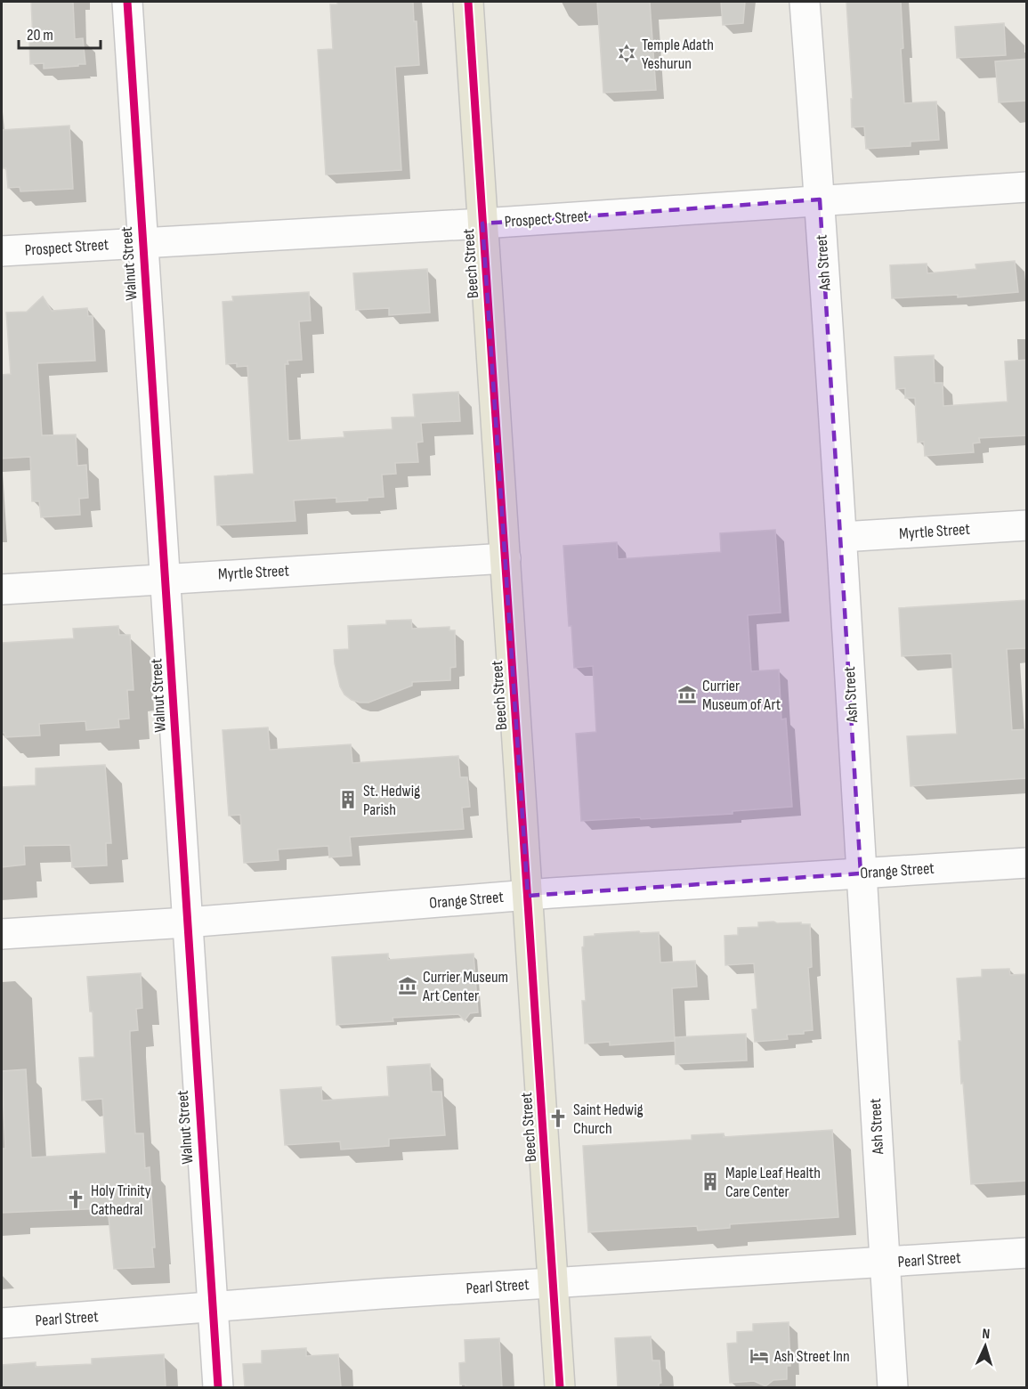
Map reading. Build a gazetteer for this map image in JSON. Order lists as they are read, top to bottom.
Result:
{
  "streets": {
    "main road": ["Beech Street"],
    "street": [
      "Prospect Street",
      "Ash Street",
      "Walnut Street",
      "Myrtle Street",
      "Orange Street",
      "Pearl Street"
    ]
  },
  "crossings": [
    ["Prospect Street", "Ash Street"],
    ["Prospect Street", "Walnut Street"],
    ["Prospect Street", "Beech Street"],
    ["Ash Street", "Myrtle Street"],
    ["Ash Street", "Orange Street"],
    ["Ash Street", "Pearl Street"],
    ["Walnut Street", "Myrtle Street"],
    ["Walnut Street", "Orange Street"],
    ["Walnut Street", "Pearl Street"],
    ["Beech Street", "Myrtle Street"],
    ["Beech Street", "Orange Street"],
    ["Beech Street", "Pearl Street"]
  ],
  "places": {
    "synagogue": ["Temple Adath Yeshurun"],
    "museum": ["Currier Museum of Art", "Currier Museum Art Center"],
    "building": ["St. Hedwig Parish", "Maple Leaf Health Care Center"],
    "church": ["Saint Hedwig Church", "Holy Trinity Cathedral"],
    "hotel": ["Ash Street Inn"]
  },
  "scale_bar": "20 m",
  "north": "top"
}
